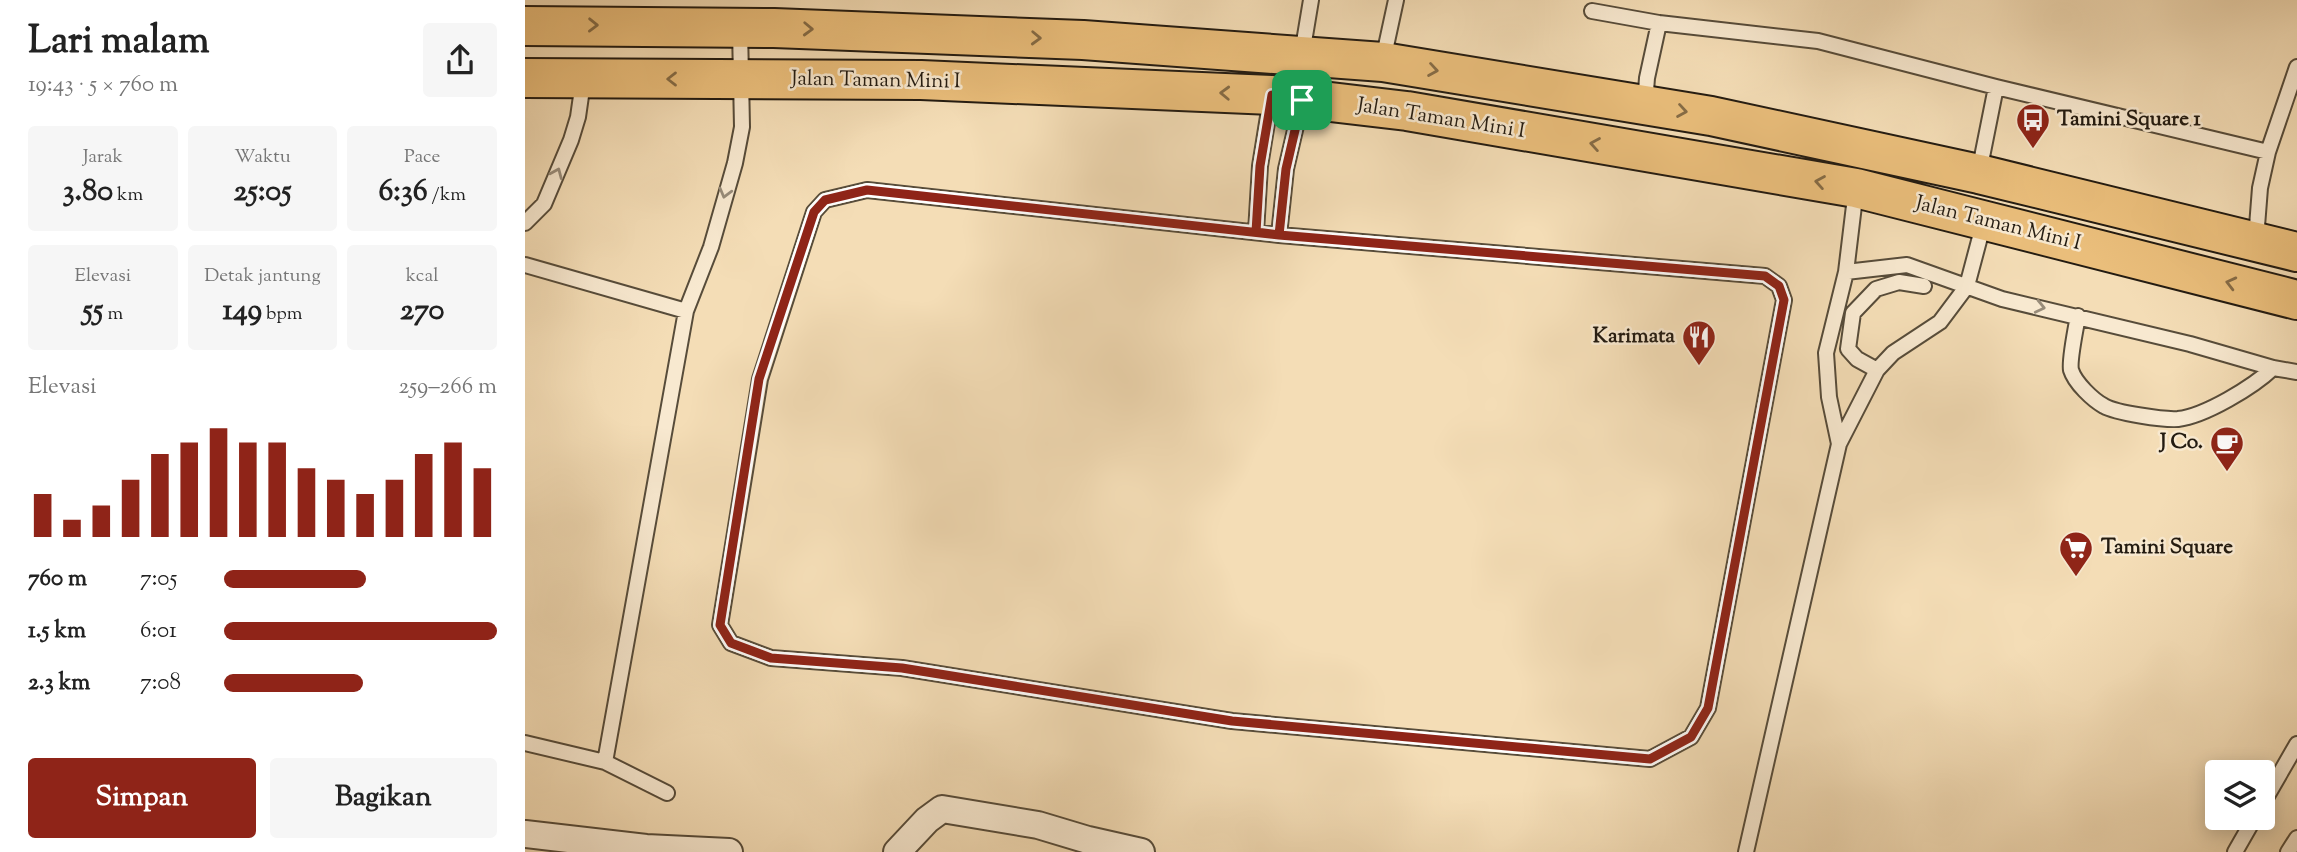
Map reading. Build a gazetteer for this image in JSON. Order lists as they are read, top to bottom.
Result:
{
  "streets": {
    "main road": ["Jalan Taman Mini I"]
  },
  "places": {
    "bus stop": ["Tamini Square 1"],
    "restaurant": ["Karimata"],
    "cafe": ["J Co."],
    "supermarket": ["Tamini Square"]
  },
  "page": {
    "heading": ["Lari malam", "19:43 · 5 × 760 m"],
    "stats": [
      ["Jarak", "3.80 km"],
      ["Waktu", "25:05"],
      ["Pace", "6:36 /km"],
      ["Elevasi", "55 m"],
      ["Detak jantung", "149 bpm"],
      ["kcal", "270"]
    ],
    "chart": ["Elevasi", "259–266 m"],
    "list": [
      {
        "name": "760 m",
        "note": "7:05"
      },
      {
        "name": "1.5 km",
        "note": "6:01"
      },
      {
        "name": "2.3 km",
        "note": "7:08"
      }
    ],
    "buttons": ["Simpan", "Bagikan"]
  }
}
